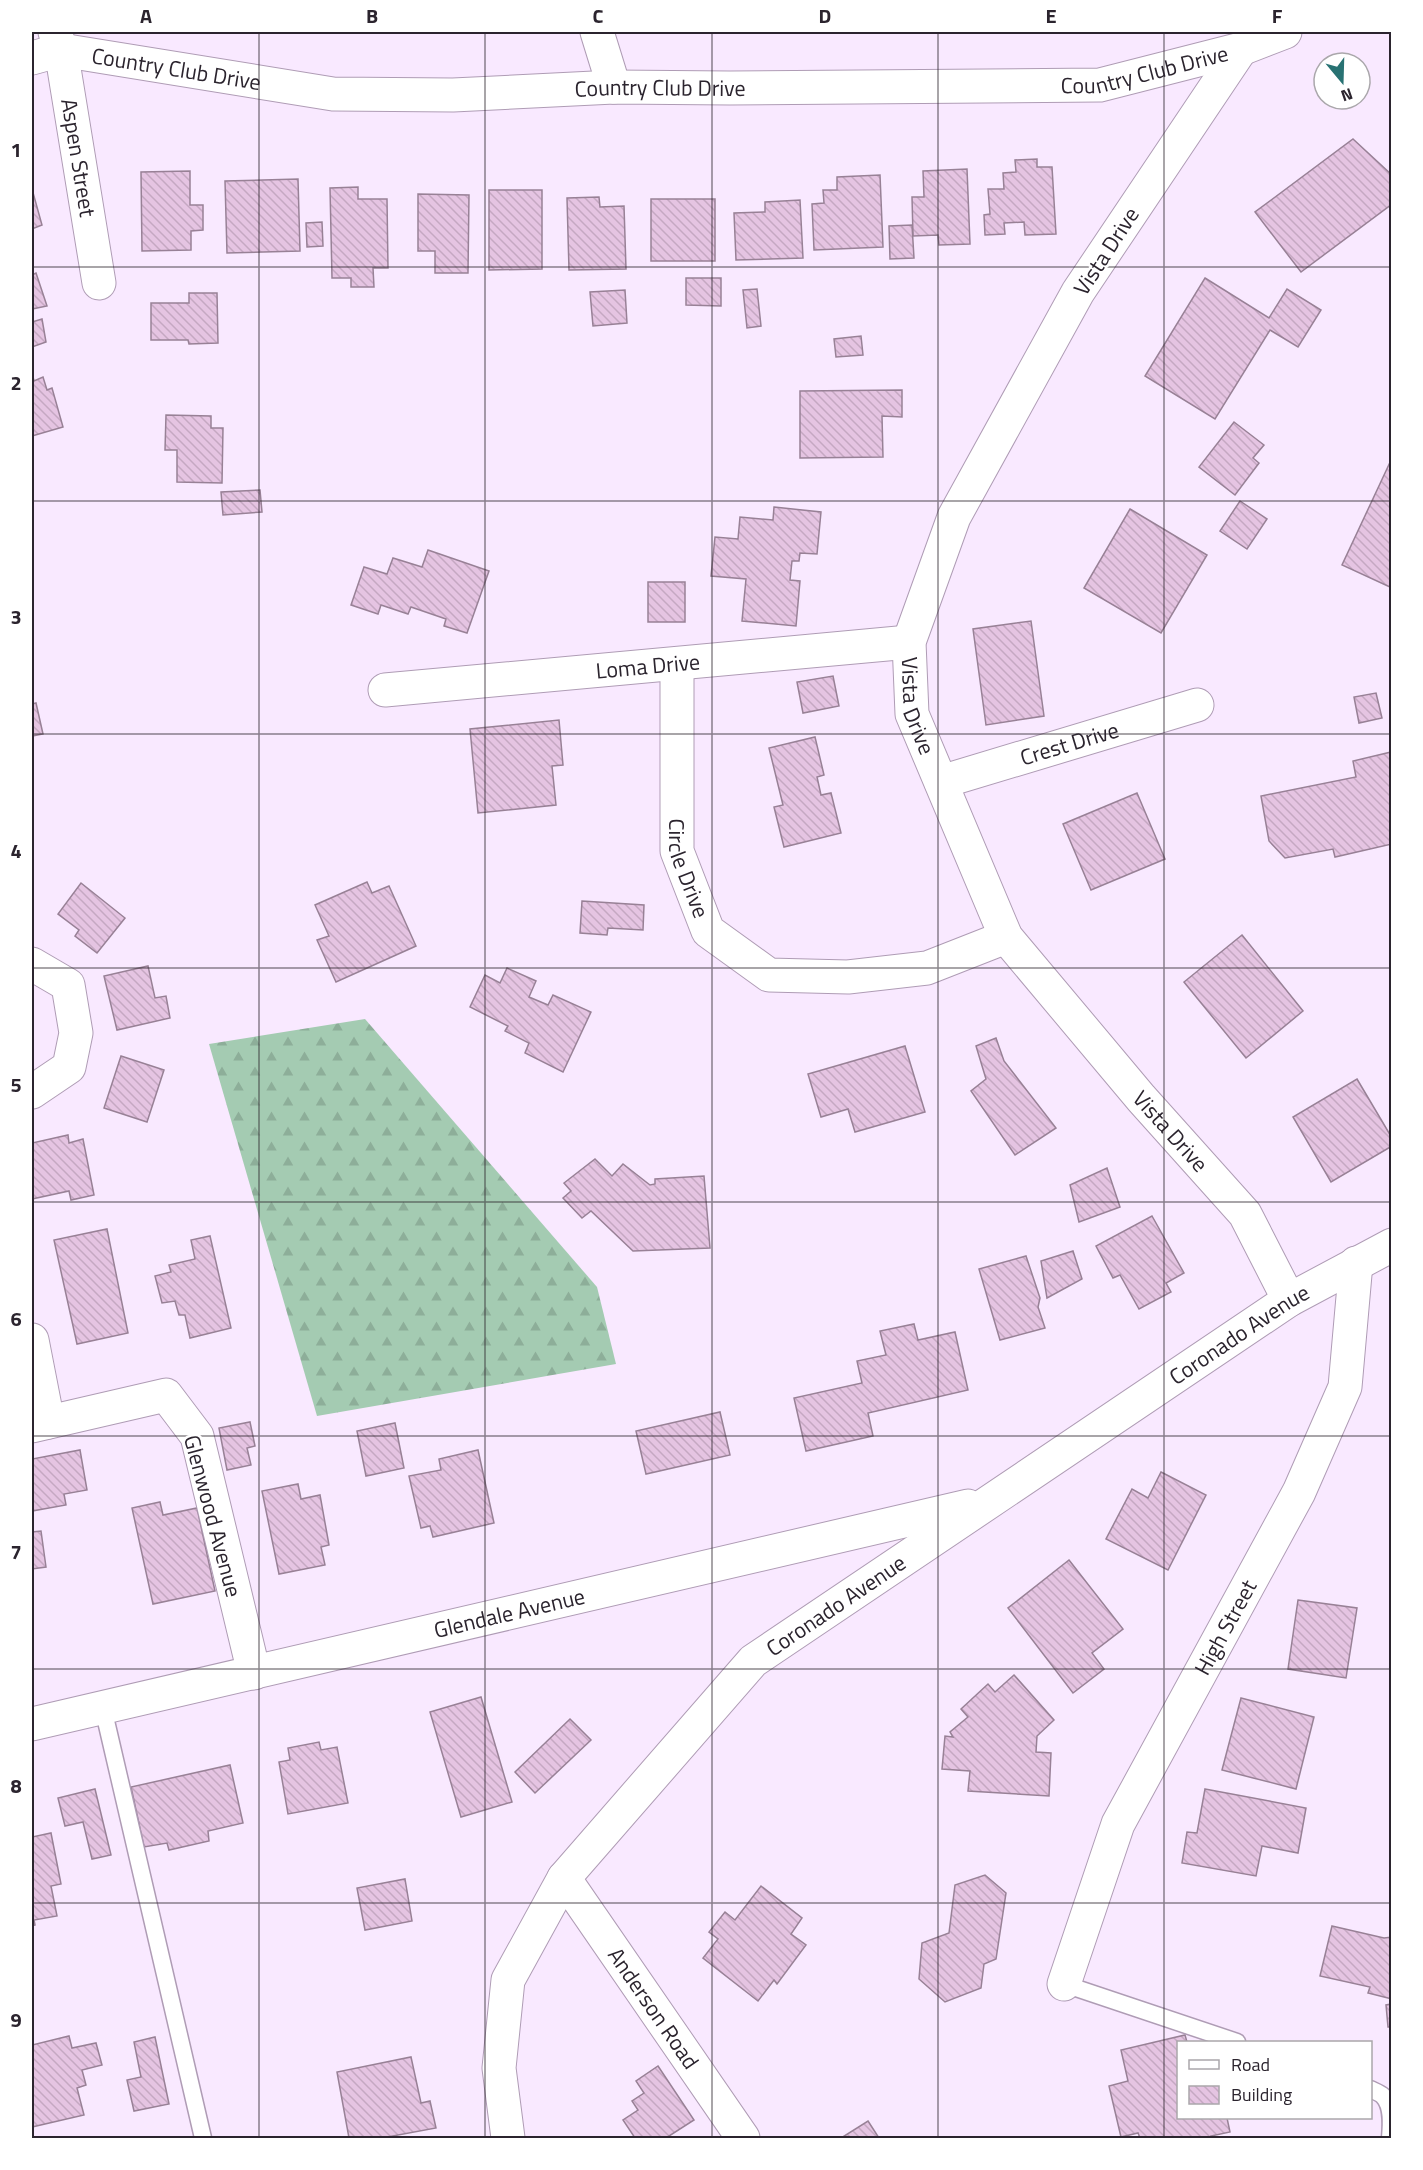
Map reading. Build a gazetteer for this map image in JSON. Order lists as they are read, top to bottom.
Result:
{
  "streets": {
    "street": [
      "Country Club Drive",
      "Aspen Street",
      "Vista Drive",
      "Loma Drive",
      "Crest Drive",
      "Circle Drive",
      "Coronado Avenue",
      "Glenwood Avenue",
      "Glendale Avenue",
      "High Street",
      "Anderson Road"
    ]
  },
  "crossings": [
    ["Country Club Drive", "Aspen Street"],
    ["Country Club Drive", "Vista Drive"],
    ["Vista Drive", "Loma Drive"],
    ["Vista Drive", "Crest Drive"],
    ["Vista Drive", "Circle Drive"],
    ["Vista Drive", "Coronado Avenue"],
    ["Loma Drive", "Circle Drive"],
    ["Coronado Avenue", "Glendale Avenue"],
    ["Coronado Avenue", "High Street"],
    ["Coronado Avenue", "Anderson Road"],
    ["Glenwood Avenue", "Glendale Avenue"]
  ],
  "legend": ["Road", "Building"],
  "north": "bottom",
  "grid": {
    "columns": [
      "A",
      "B",
      "C",
      "D",
      "E",
      "F"
    ],
    "rows": [
      "1",
      "2",
      "3",
      "4",
      "5",
      "6",
      "7",
      "8",
      "9"
    ]
  }
}
